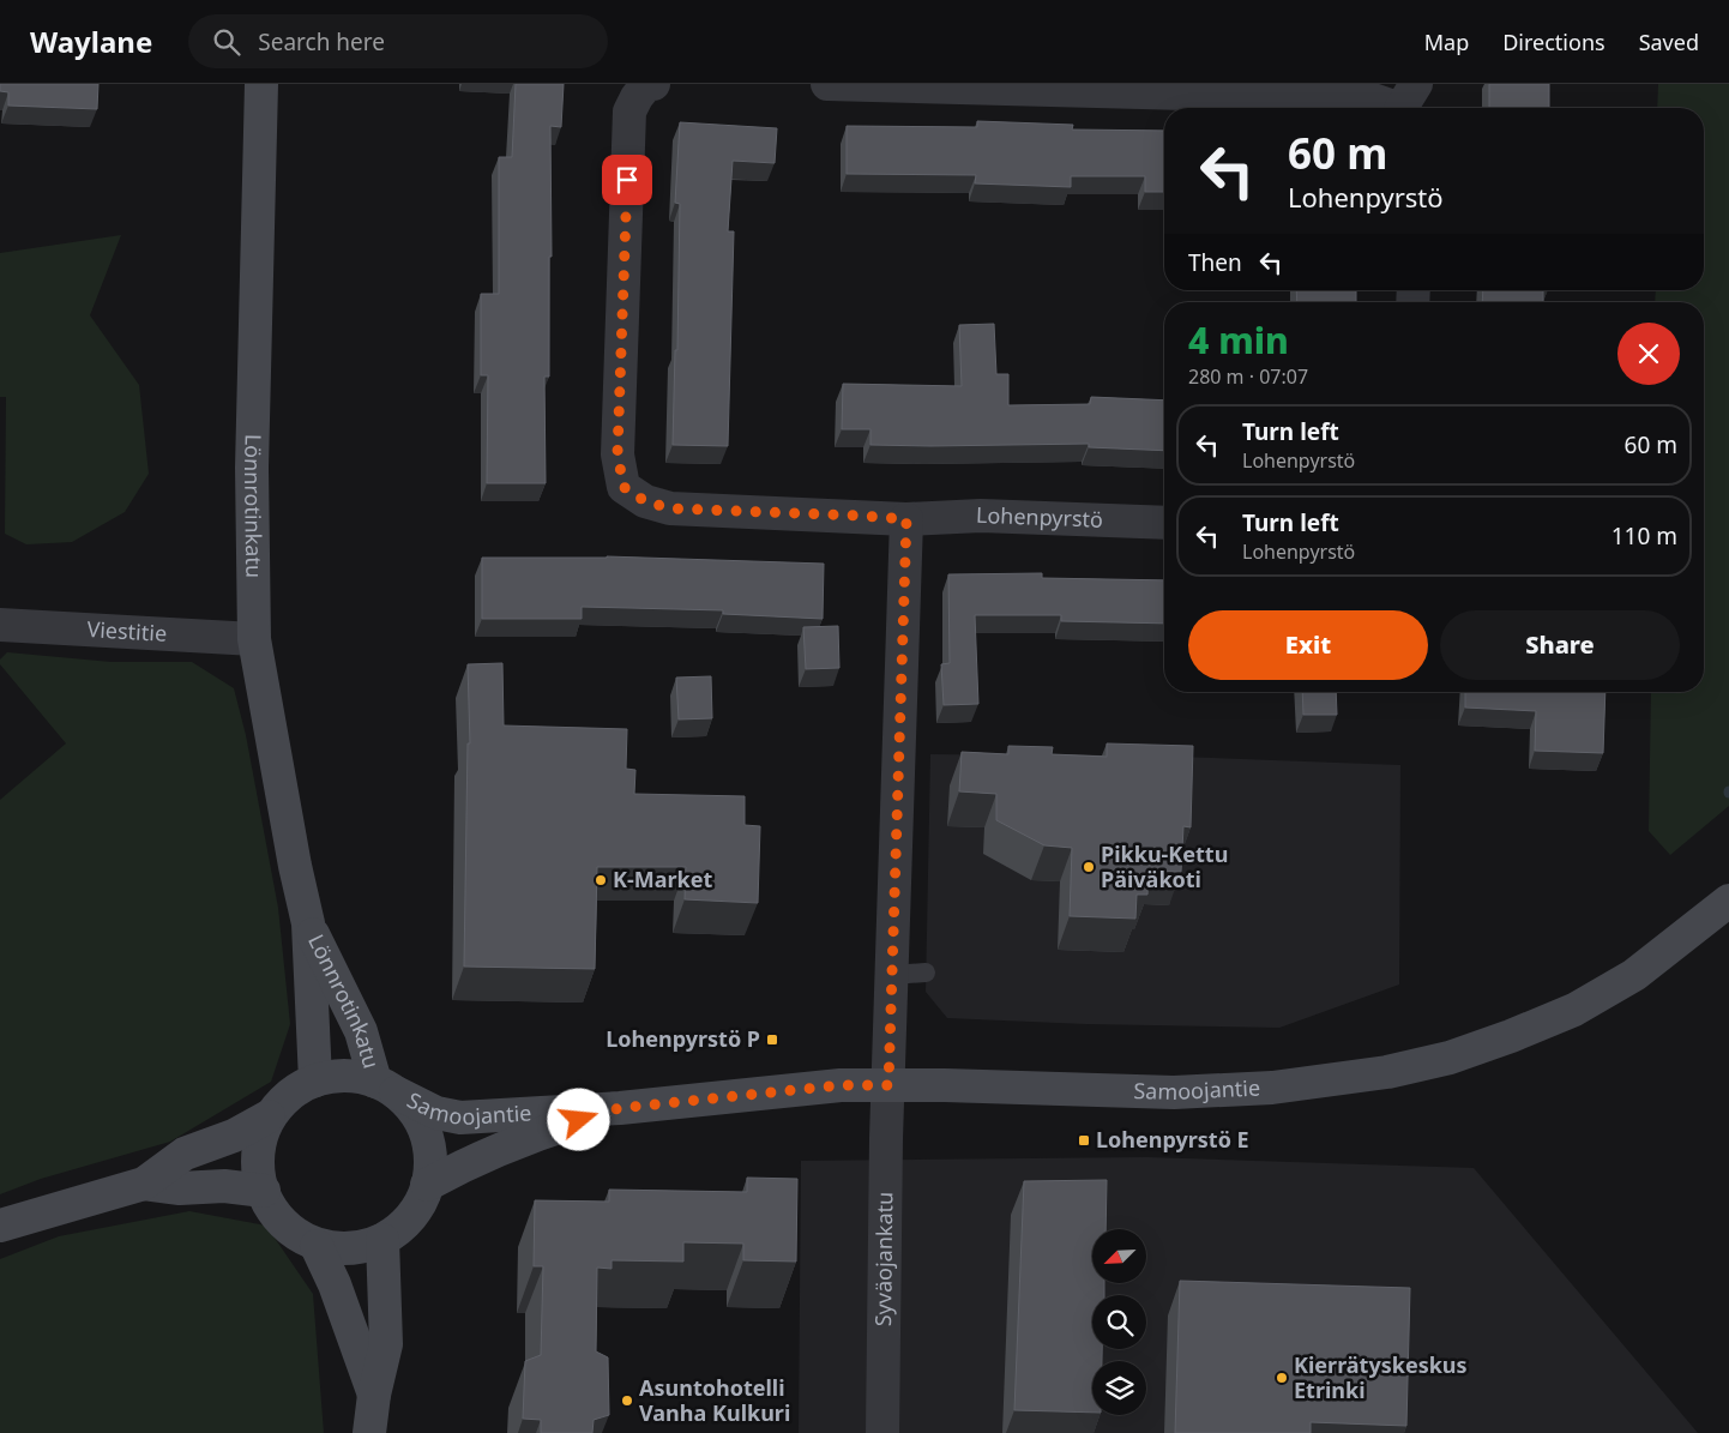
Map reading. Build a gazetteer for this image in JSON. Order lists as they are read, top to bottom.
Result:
{
  "streets": {
    "street": [
      "Lönnrotinkatu",
      "Lohenpyrstö",
      "Viestitie",
      "Samoojantie",
      "Syväojankatu"
    ]
  },
  "crossings": [
    ["Lönnrotinkatu", "Viestitie"],
    ["Lönnrotinkatu", "Samoojantie"],
    ["Samoojantie", "Syväojankatu"]
  ],
  "places": {
    "other": [
      "Pikku-Kettu Päiväkoti",
      "K-Market",
      "Kierrätyskeskus Etrinki",
      "Asuntohotelli Vanha Kulkuri"
    ],
    "transit": ["Lohenpyrstö P", "Lohenpyrstö E"]
  },
  "north": "bottom left",
  "page": {
    "header": "Waylane",
    "search": "Search here",
    "nav": ["Map", "Directions", "Saved"],
    "turn": ["60 m", "Lohenpyrstö"],
    "then": "Then",
    "heading": ["4 min", "280 m · 07:07"],
    "list": [
      {
        "name": "Turn left",
        "note": "Lohenpyrstö",
        "value": "60 m"
      },
      {
        "name": "Turn left",
        "note": "Lohenpyrstö",
        "value": "110 m"
      }
    ],
    "buttons": ["Exit", "Share"]
  }
}
